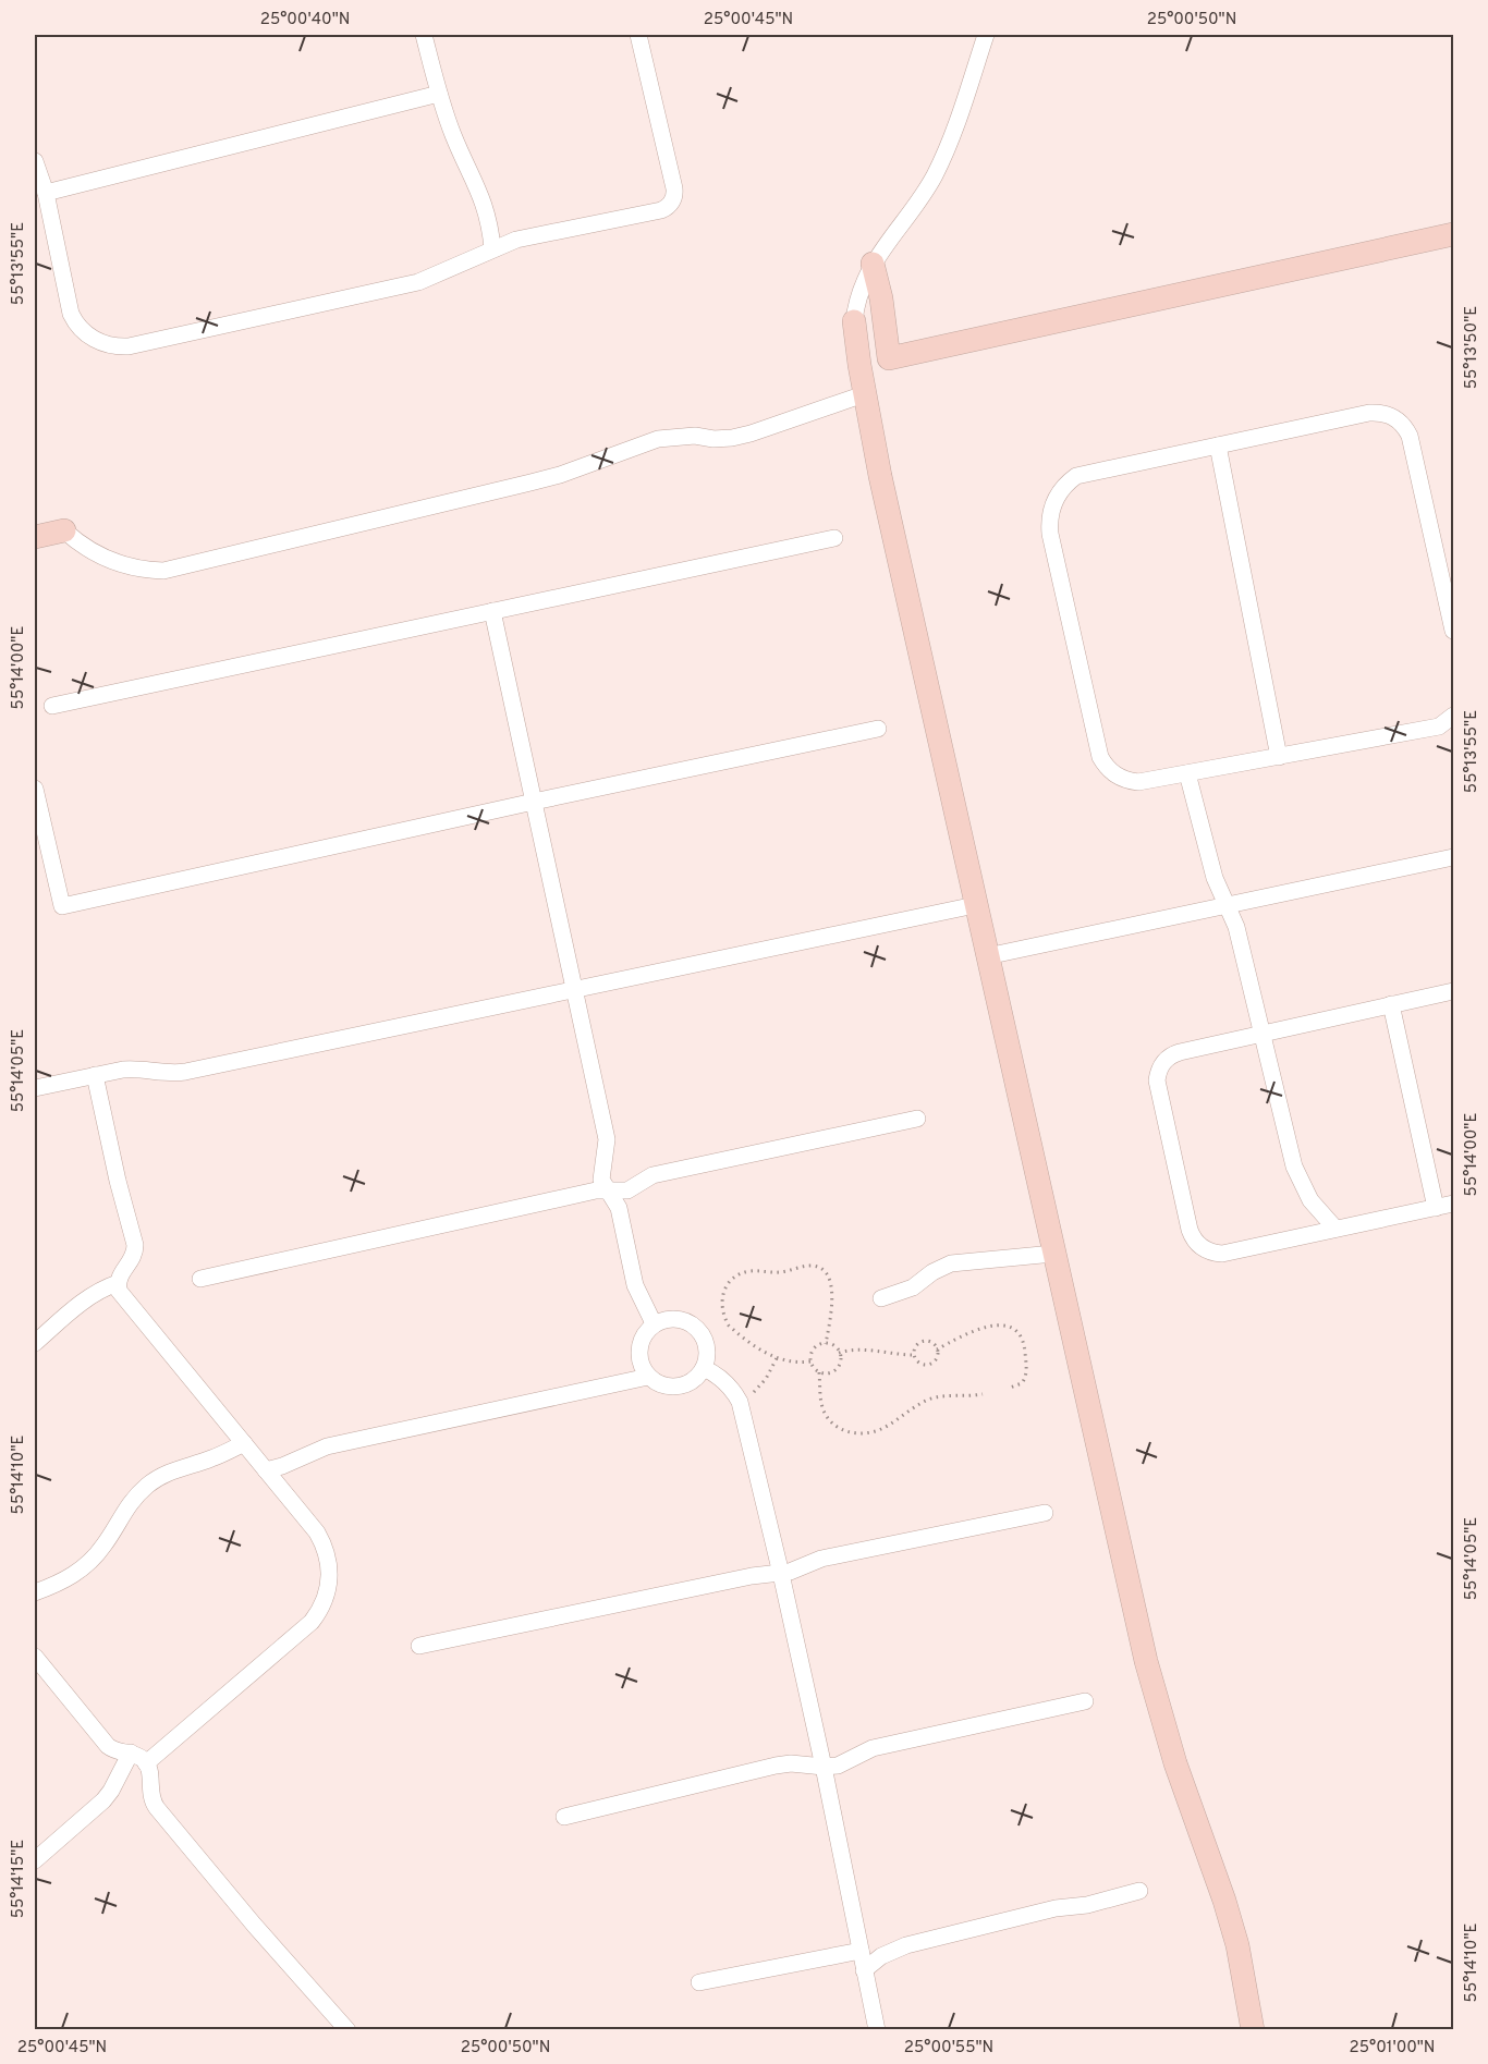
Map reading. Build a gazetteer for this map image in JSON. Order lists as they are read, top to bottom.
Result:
{
  "coordinates": [
    "25°00'40\"N",
    "25°00'45\"N",
    "25°00'50\"N",
    "55°13'55\"E",
    "55°13'50\"E",
    "55°14'00\"E",
    "55°14'05\"E",
    "55°14'10\"E",
    "55°14'15\"E",
    "25°00'55\"N",
    "25°01'00\"N"
  ]
}
